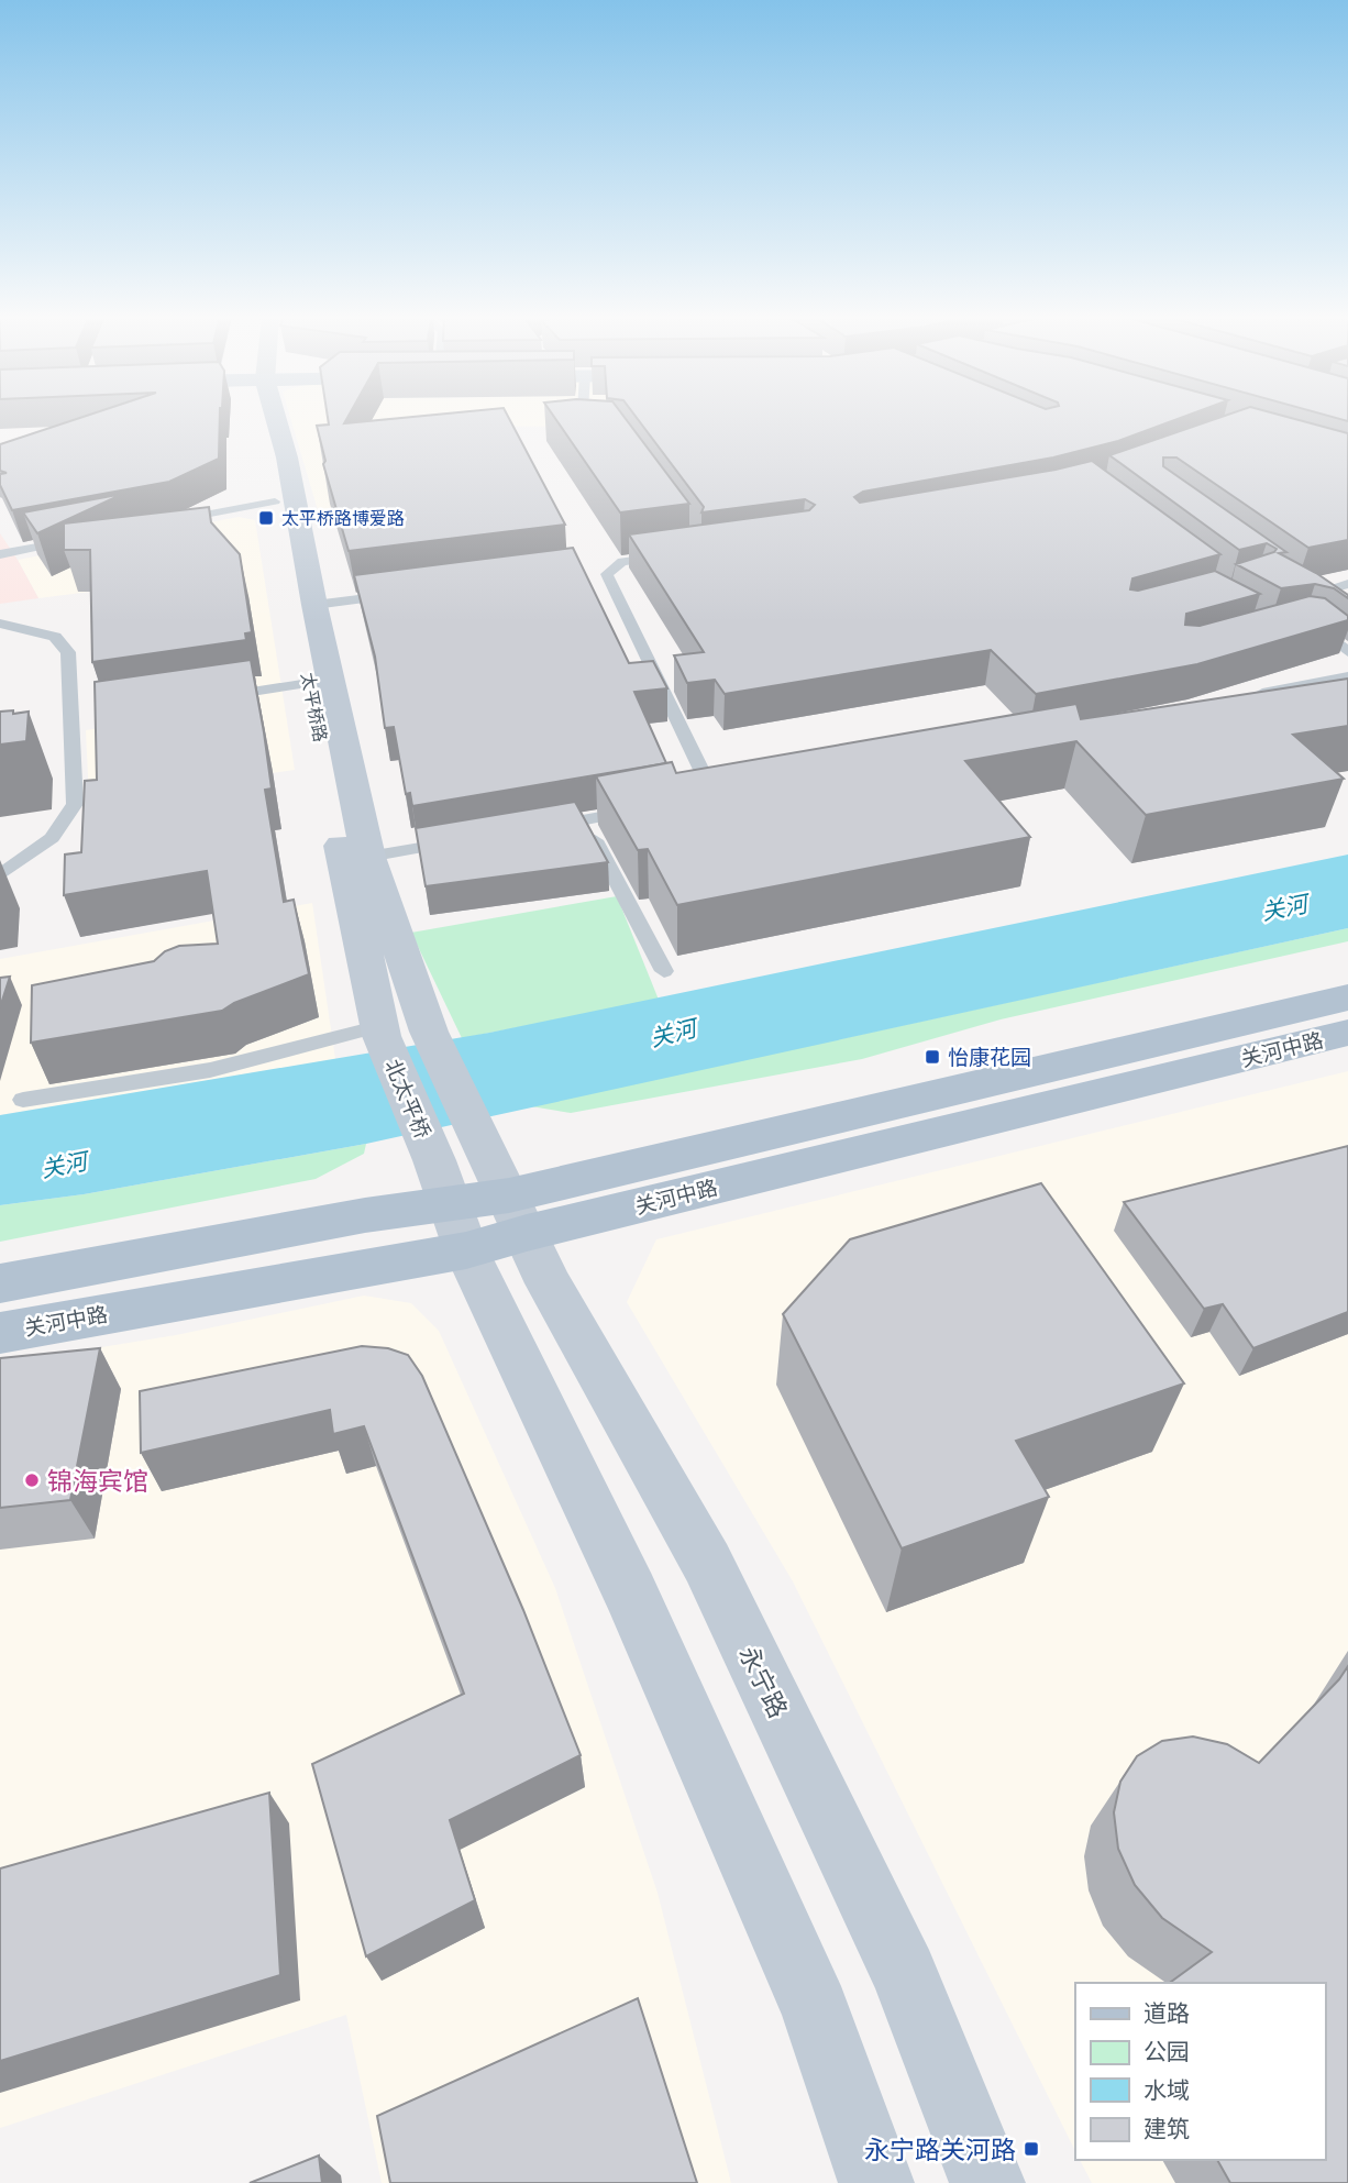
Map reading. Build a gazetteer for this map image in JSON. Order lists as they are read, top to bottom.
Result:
{
  "streets": {
    "main road": [
      "太平桥路",
      "关河中路",
      "北太平桥",
      "永宁路"
    ]
  },
  "crossings": [
    ["太平桥路", "北太平桥"],
    ["关河中路", "北太平桥"],
    ["关河中路", "永宁路"]
  ],
  "water": ["关河"],
  "places": {
    "transit": ["太平桥路博爱路", "怡康花园", "永宁路关河路"],
    "other": ["锦海宾馆"]
  },
  "legend": [
    "道路",
    "公园",
    "水域",
    "建筑"
  ]
}
